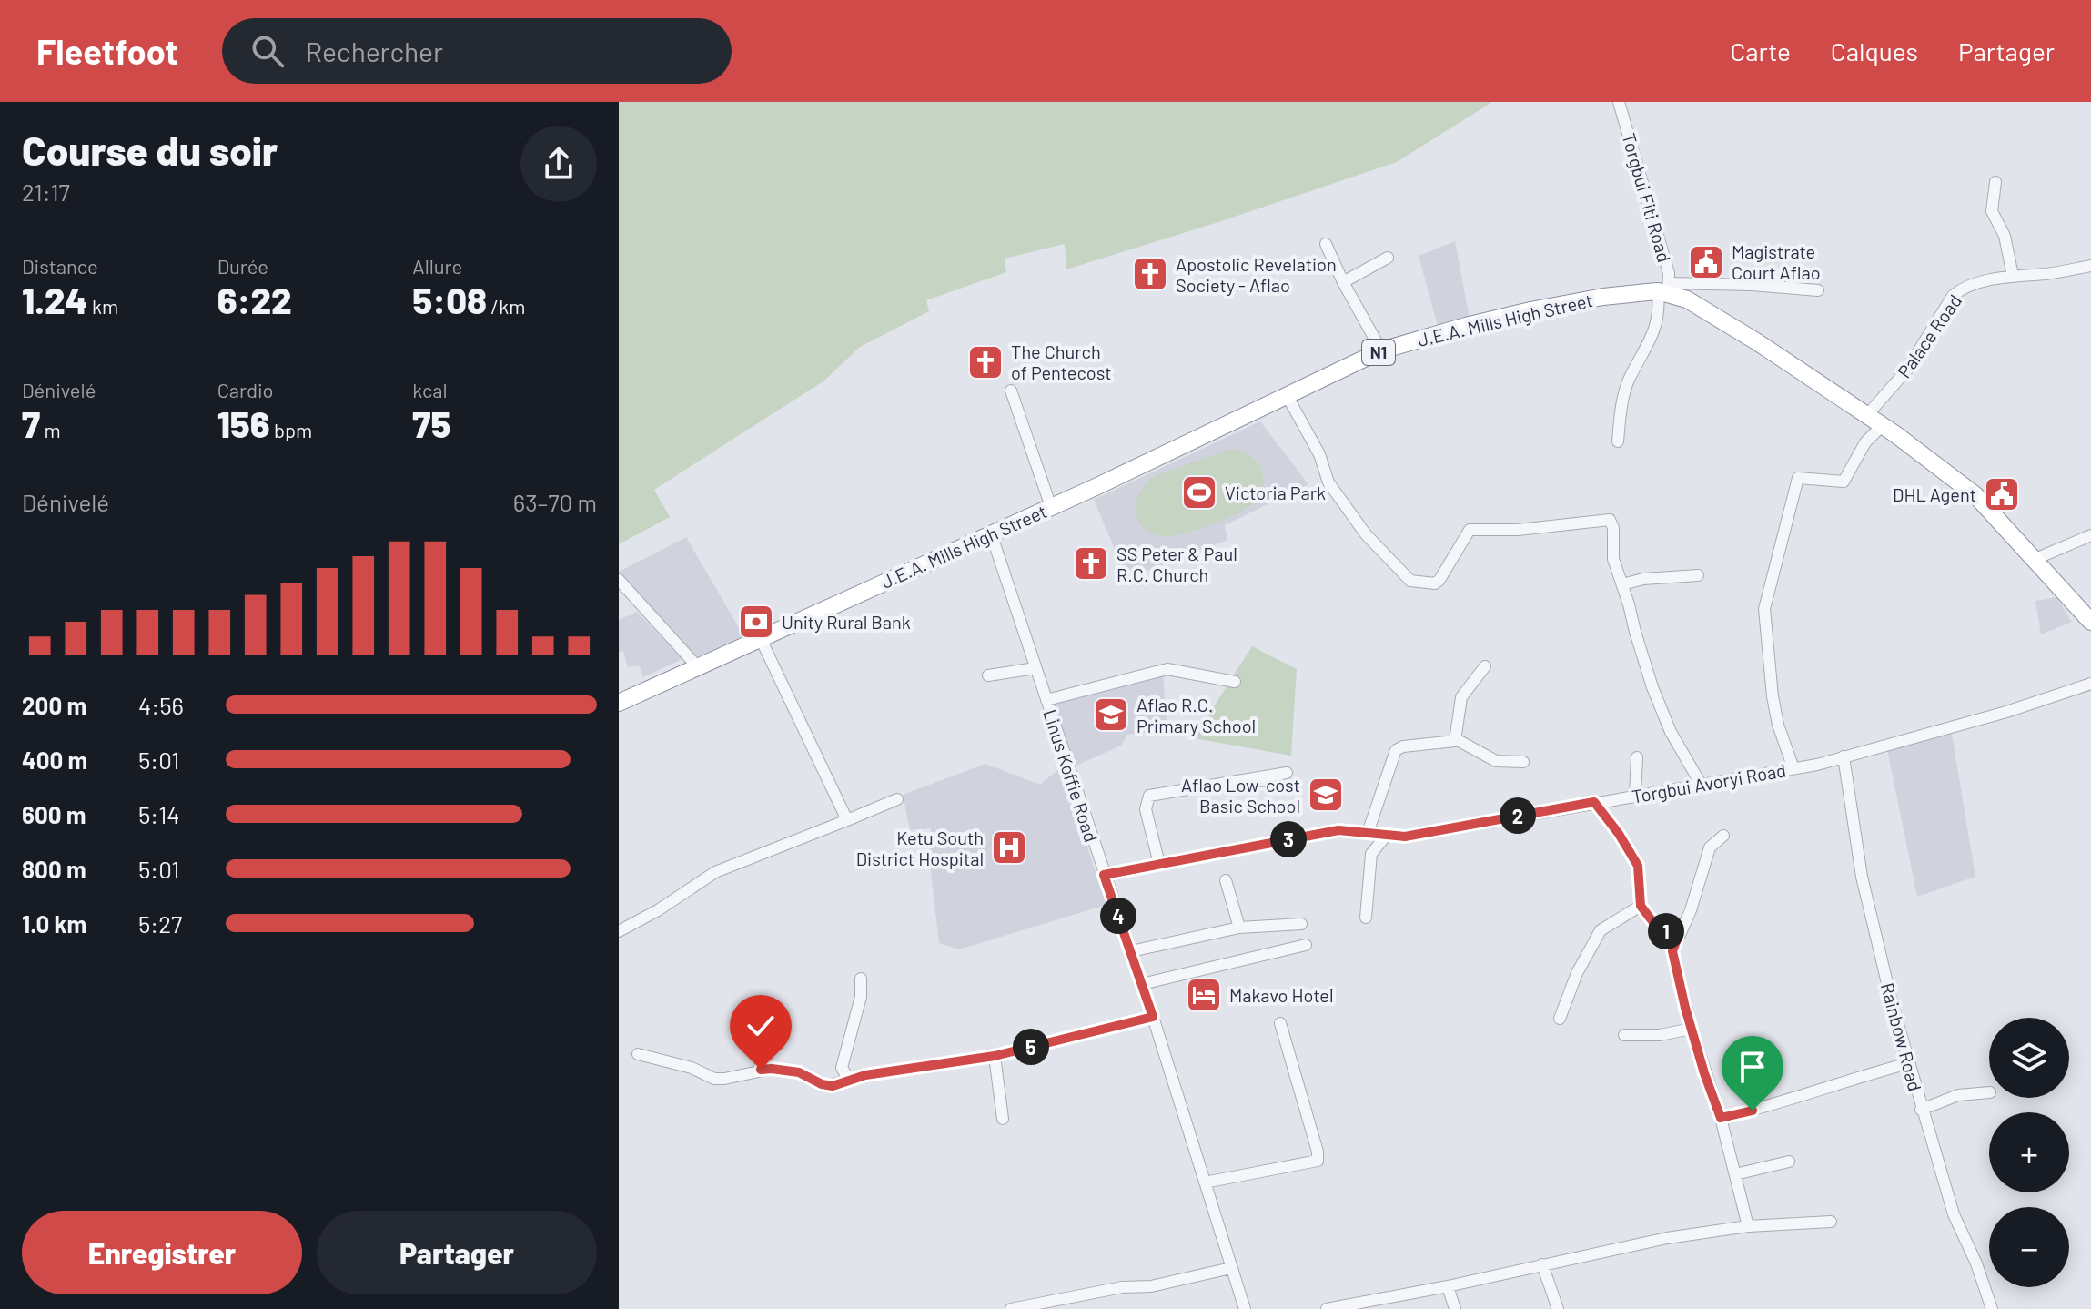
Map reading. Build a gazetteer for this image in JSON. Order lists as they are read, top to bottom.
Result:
{
  "streets": {
    "highway": ["J.E.A. Mills High Street", "N1"],
    "street": [
      "Torgbui Fiti Road",
      "Palace Road",
      "Linus Koffie Road",
      "Torgbui Avoryi Road",
      "Rainbow Road"
    ]
  },
  "crossings": [
    ["Torgbui Fiti Road", "J.E.A. Mills High Street"],
    ["J.E.A. Mills High Street", "Palace Road"],
    ["J.E.A. Mills High Street", "Linus Koffie Road"],
    ["Linus Koffie Road", "Torgbui Avoryi Road"],
    ["Torgbui Avoryi Road", "Rainbow Road"]
  ],
  "places": {
    "public building": ["Magistrate Court Aflao", "DHL Agent"],
    "church": ["Apostolic Revelation Society - Aflao", "The Church of Pentecost", "SS Peter & Paul R.C. Church"],
    "sports": ["Victoria Park"],
    "bank": ["Unity Rural Bank"],
    "school or university": ["Aflao R.C. Primary School", "Aflao Low-cost Basic School"],
    "hospital": ["Ketu South District Hospital"],
    "hotel": ["Makavo Hotel"]
  },
  "page": {
    "header": "Fleetfoot",
    "search": "Rechercher",
    "nav": ["Carte", "Calques", "Partager"],
    "heading": ["Course du soir", "21:17"],
    "stats": [
      ["Distance", "1.24 km"],
      ["Durée", "6:22"],
      ["Allure", "5:08 /km"],
      ["Dénivelé", "7 m"],
      ["Cardio", "156 bpm"],
      ["kcal", "75"]
    ],
    "chart": ["Dénivelé", "63–70 m"],
    "list": [
      {
        "name": "200 m",
        "note": "4:56"
      },
      {
        "name": "400 m",
        "note": "5:01"
      },
      {
        "name": "600 m",
        "note": "5:14"
      },
      {
        "name": "800 m",
        "note": "5:01"
      },
      {
        "name": "1.0 km",
        "note": "5:27"
      }
    ],
    "pins": [
      "2",
      "3",
      "4",
      "1",
      "5"
    ],
    "map_buttons": ["+", "−"],
    "buttons": ["Enregistrer", "Partager"]
  }
}
